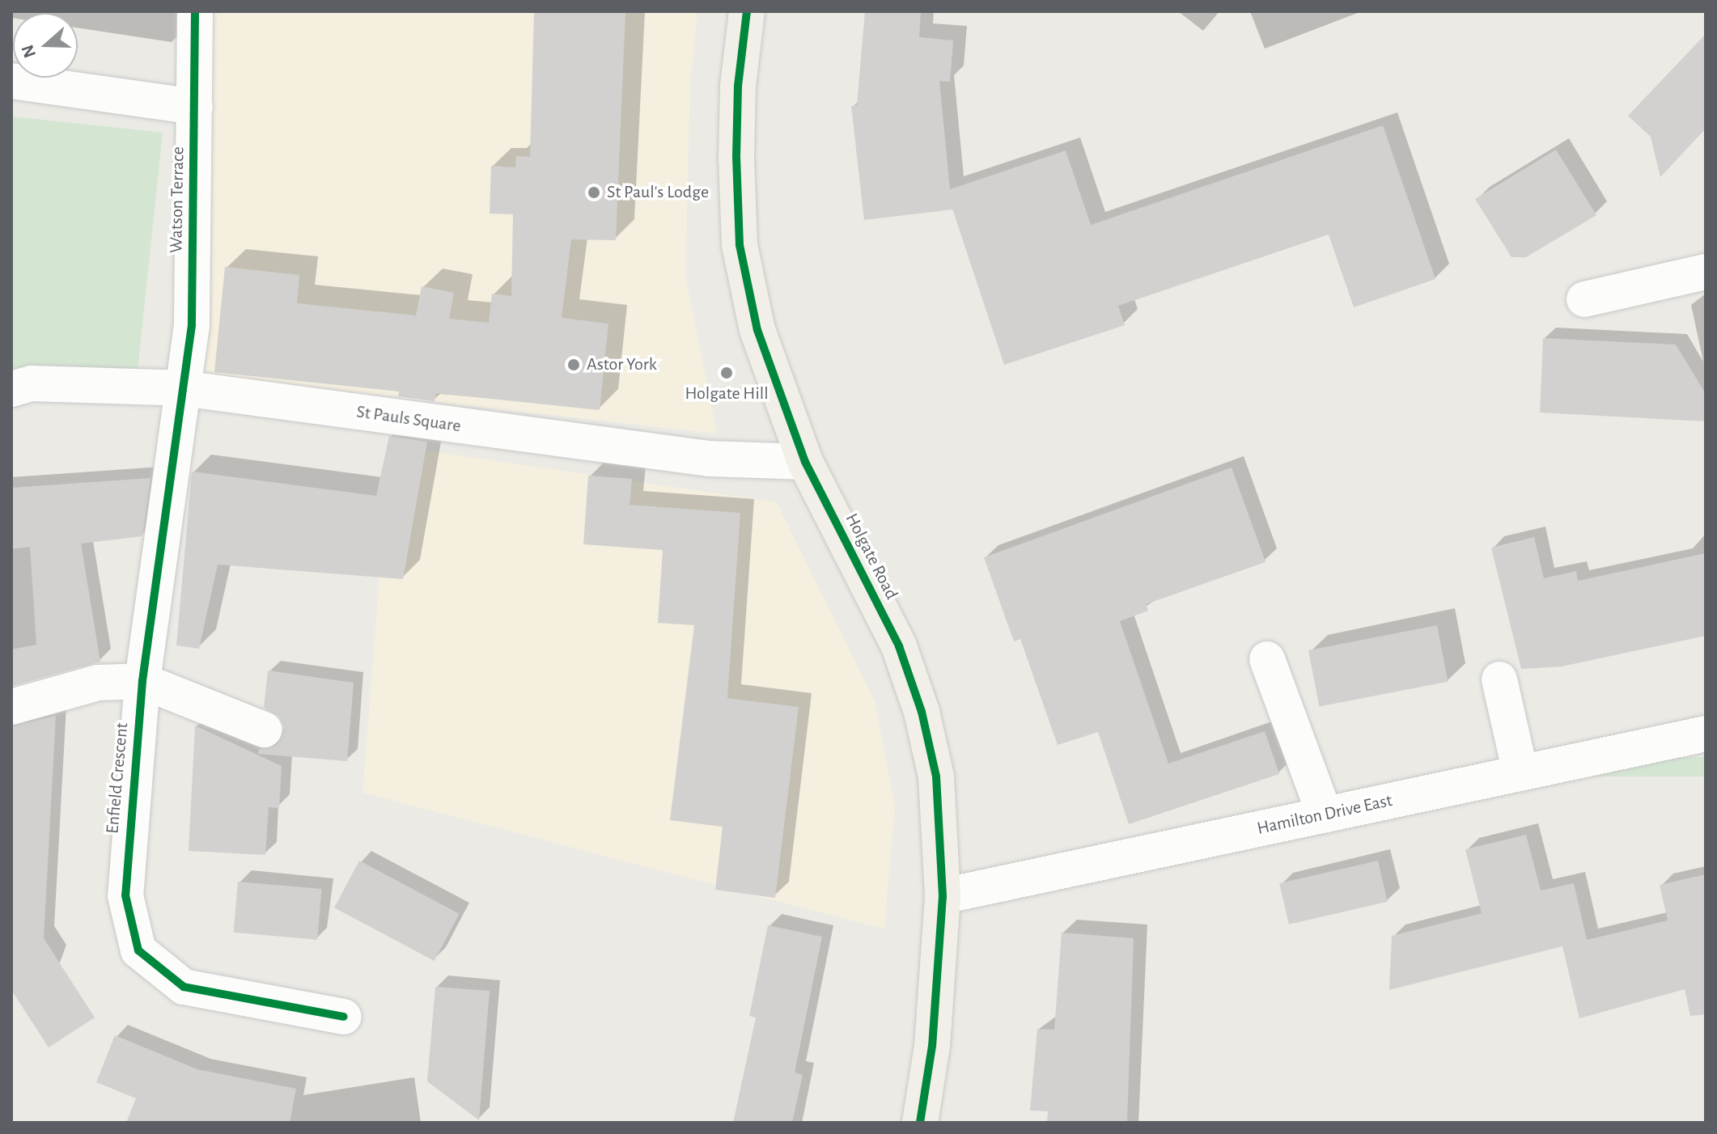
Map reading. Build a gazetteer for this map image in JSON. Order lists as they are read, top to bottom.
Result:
{
  "streets": {
    "main road": ["Holgate Road"],
    "street": [
      "Watson Terrace",
      "St Pauls Square",
      "Enfield Crescent",
      "Hamilton Drive East"
    ]
  },
  "crossings": [
    ["Watson Terrace", "St Pauls Square"],
    ["Watson Terrace", "Enfield Crescent"],
    ["St Pauls Square", "Holgate Road"],
    ["St Pauls Square", "Enfield Crescent"],
    ["Holgate Road", "Hamilton Drive East"]
  ],
  "places": ["St Paul's Lodge", "Astor York", "Holgate Hill"],
  "north": "left"
}
